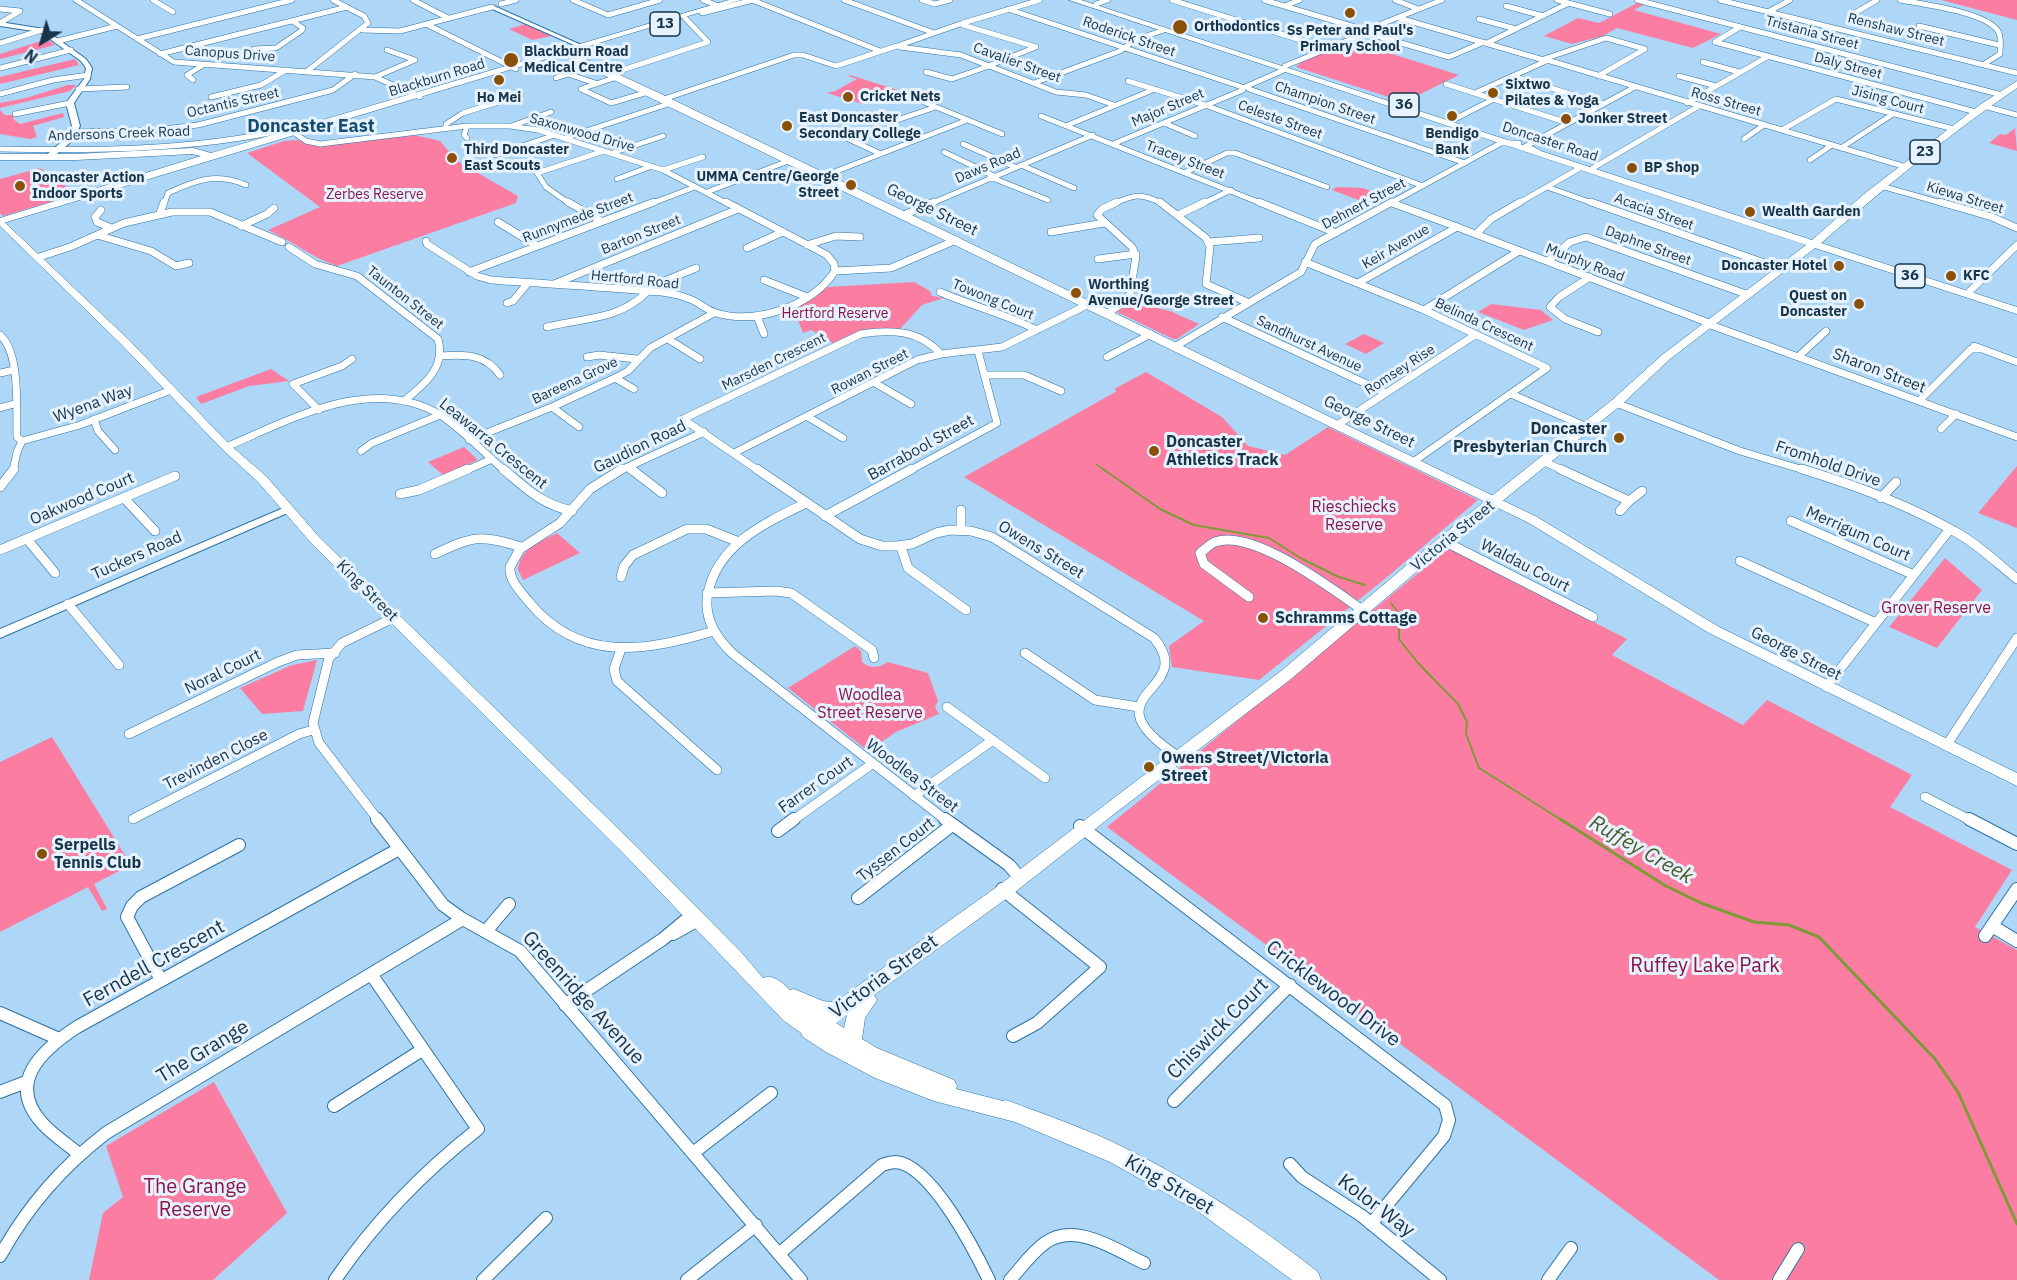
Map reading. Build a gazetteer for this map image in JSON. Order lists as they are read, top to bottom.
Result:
{
  "streets": {
    "main road": [
      "13",
      "Blackburn Road",
      "36",
      "Andersons Creek Road",
      "Doncaster Road",
      "23",
      "George Street",
      "Victoria Street",
      "King Street"
    ],
    "street": [
      "Renshaw Street",
      "Tristania Street",
      "Roderick Street",
      "Canopus Drive",
      "Cavalier Street",
      "Daly Street",
      "Jising Court",
      "Ross Street",
      "Octantis Street",
      "Champion Street",
      "Major Street",
      "Celeste Street",
      "Saxonwood Drive",
      "Tracey Street",
      "Daws Road",
      "Kiewa Street",
      "Dehnert Street",
      "Acacia Street",
      "Runnymede Street",
      "Barton Street",
      "Daphne Street",
      "Keir Avenue",
      "Murphy Road",
      "Hertford Road",
      "Taunton Street",
      "Towong Court",
      "Belinda Crescent",
      "Sandhurst Avenue",
      "Marsden Crescent",
      "Romsey Rise",
      "Sharon Street",
      "Rowan Street",
      "Bareena Grove",
      "Wyena Way",
      "Leawarra Crescent",
      "Gaudion Road",
      "Barrabool Street",
      "Fromhold Drive",
      "Oakwood Court",
      "Merrigum Court",
      "Owens Street",
      "Tuckers Road",
      "Waldau Court",
      "Noral Court",
      "Trevinden Close",
      "Woodlea Street",
      "Farrer Court",
      "Tyssen Court",
      "Ferndell Crescent",
      "Cricklewood Drive",
      "Greenridge Avenue",
      "Chiswick Court",
      "The Grange",
      "Kolor Way"
    ]
  },
  "crossings": [
    ["13", "Blackburn Road"],
    ["13", "Andersons Creek Road"],
    ["Renshaw Street", "23"],
    ["Tristania Street", "Daly Street"],
    ["Tristania Street", "23"],
    ["Roderick Street", "Champion Street"],
    ["Roderick Street", "Major Street"],
    ["Canopus Drive", "Blackburn Road"],
    ["Canopus Drive", "Octantis Street"],
    ["Daly Street", "23"],
    ["Blackburn Road", "Saxonwood Drive"],
    ["Blackburn Road", "Andersons Creek Road"],
    ["Blackburn Road", "George Street"],
    ["Blackburn Road", "King Street"],
    ["Jising Court", "Ross Street"],
    ["Jising Court", "23"],
    ["Ross Street", "23"],
    ["Champion Street", "Major Street"],
    ["Champion Street", "Dehnert Street"],
    ["Major Street", "Celeste Street"],
    ["Major Street", "Doncaster Road"],
    ["Major Street", "Tracey Street"],
    ["Celeste Street", "Dehnert Street"],
    ["Saxonwood Drive", "Runnymede Street"],
    ["Saxonwood Drive", "Barton Street"],
    ["Saxonwood Drive", "Hertford Road"],
    ["Doncaster Road", "23"],
    ["Doncaster Road", "Dehnert Street"],
    ["Doncaster Road", "Victoria Street"],
    ["23", "Kiewa Street"],
    ["23", "Victoria Street"],
    ["Tracey Street", "Daws Road"],
    ["Tracey Street", "Dehnert Street"],
    ["Daws Road", "George Street"],
    ["Dehnert Street", "George Street"],
    ["Dehnert Street", "Murphy Road"],
    ["Dehnert Street", "Belinda Crescent"],
    ["Dehnert Street", "Sandhurst Avenue"],
    ["George Street", "Belinda Crescent"],
    ["George Street", "Romsey Rise"],
    ["George Street", "Rowan Street"],
    ["George Street", "Victoria Street"],
    ["Acacia Street", "Victoria Street"],
    ["Runnymede Street", "Hertford Road"],
    ["Barton Street", "Hertford Road"],
    ["Daphne Street", "Murphy Road"],
    ["Daphne Street", "Victoria Street"],
    ["Keir Avenue", "Murphy Road"],
    ["Keir Avenue", "Belinda Crescent"],
    ["Murphy Road", "Sharon Street"],
    ["Murphy Road", "Victoria Street"],
    ["Hertford Road", "Bareena Grove"],
    ["Taunton Street", "Leawarra Crescent"],
    ["Taunton Street", "King Street"],
    ["Towong Court", "Rowan Street"],
    ["Belinda Crescent", "Romsey Rise"],
    ["Sandhurst Avenue", "Romsey Rise"],
    ["Marsden Crescent", "Rowan Street"],
    ["Marsden Crescent", "Owens Street"],
    ["Sharon Street", "Victoria Street"],
    ["Rowan Street", "Barrabool Street"],
    ["Rowan Street", "Owens Street"],
    ["Bareena Grove", "Leawarra Crescent"],
    ["Wyena Way", "King Street"],
    ["Leawarra Crescent", "Gaudion Road"],
    ["Leawarra Crescent", "King Street"],
    ["Gaudion Road", "Owens Street"],
    ["Barrabool Street", "Owens Street"],
    ["Fromhold Drive", "Victoria Street"],
    ["Victoria Street", "Waldau Court"],
    ["Victoria Street", "King Street"],
    ["Victoria Street", "Woodlea Street"],
    ["Victoria Street", "Cricklewood Drive"],
    ["Owens Street", "Woodlea Street"],
    ["Tuckers Road", "King Street"],
    ["Trevinden Close", "Greenridge Avenue"],
    ["Woodlea Street", "Farrer Court"],
    ["Woodlea Street", "Tyssen Court"],
    ["Ferndell Crescent", "Greenridge Avenue"],
    ["Cricklewood Drive", "Chiswick Court"],
    ["Cricklewood Drive", "Kolor Way"],
    ["Greenridge Avenue", "The Grange"]
  ],
  "districts": ["Doncaster East"],
  "water": ["Ruffey Creek"],
  "parks": [
    "Zerbes Reserve",
    "Hertford Reserve",
    "Rieschiecks Reserve",
    "Grover Reserve",
    "Woodlea Street Reserve",
    "Ruffey Lake Park",
    "The Grange Reserve"
  ],
  "places": [
    "Ss Peter and Paul's Primary School",
    "Orthodontics",
    "Blackburn Road Medical Centre",
    "Ho Mei",
    "Sixtwo Pilates & Yoga",
    "Cricket Nets",
    "Bendigo Bank",
    "Jonker Street",
    "East Doncaster Secondary College",
    "Third Doncaster East Scouts",
    "BP Shop",
    "UMMA Centre/George Street",
    "Doncaster Action Indoor Sports",
    "Wealth Garden",
    "Doncaster Hotel",
    "KFC",
    "Worthing Avenue/George Street",
    "Quest on Doncaster",
    "Doncaster Presbyterian Church",
    "Doncaster Athletics Track",
    "Schramms Cottage",
    "Owens Street/Victoria Street",
    "Serpells Tennis Club"
  ],
  "north": "bottom left"
}
